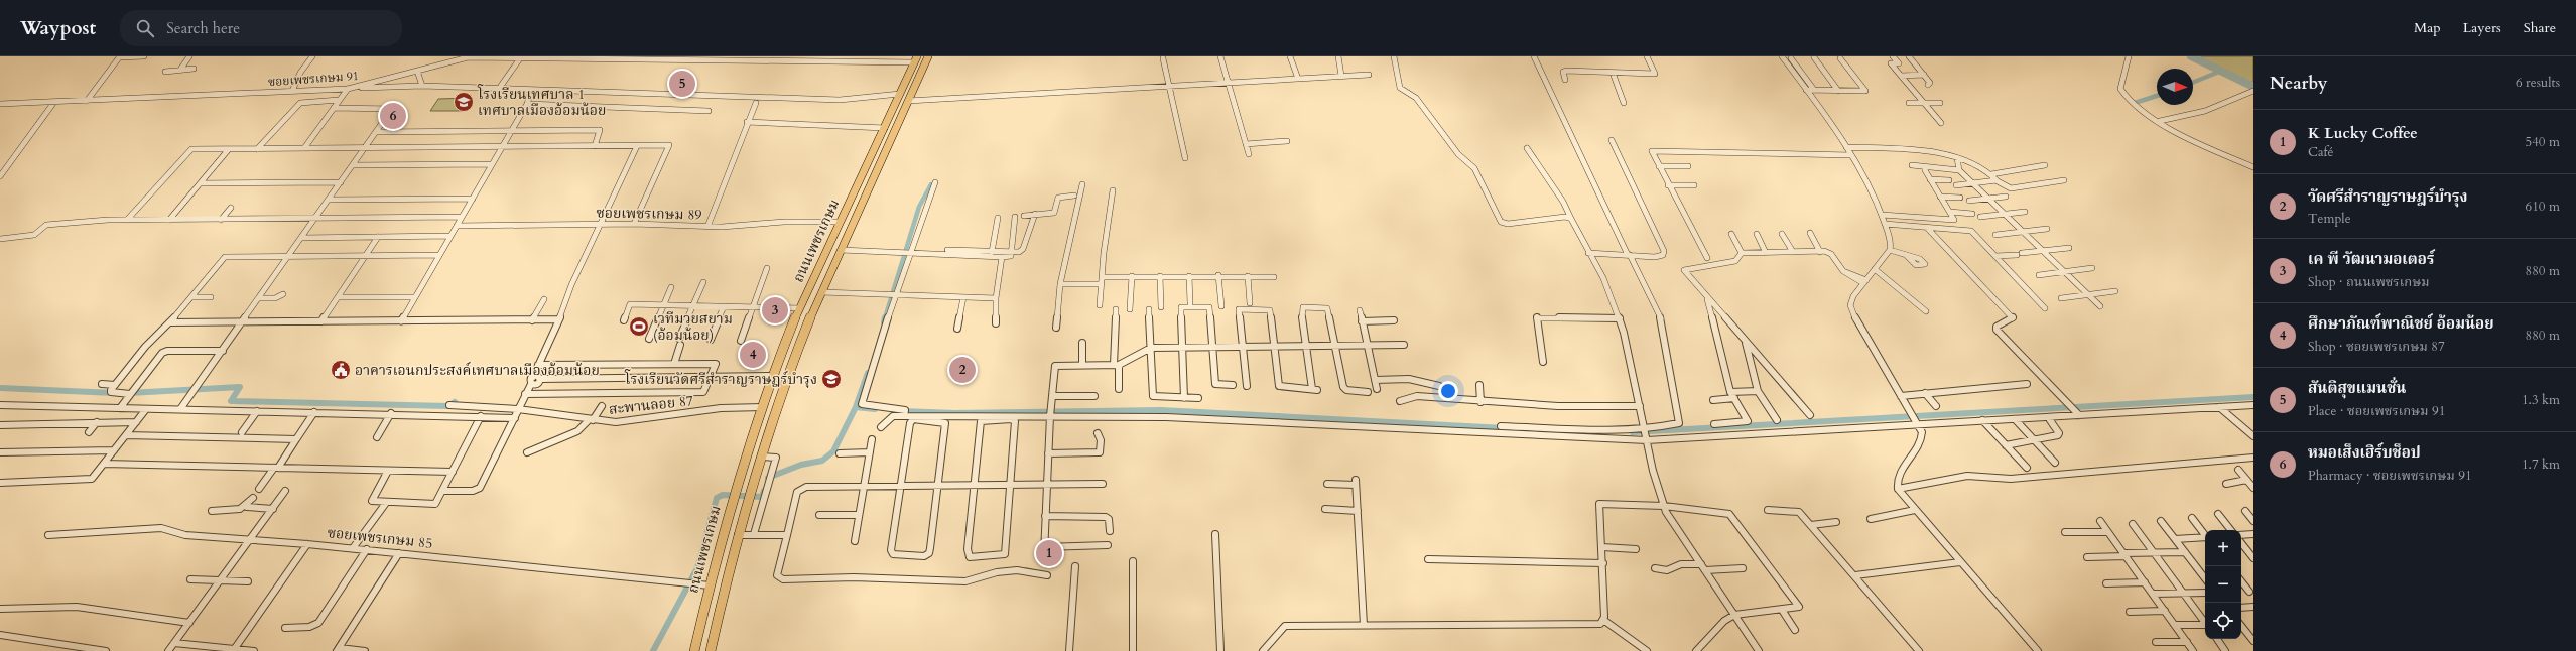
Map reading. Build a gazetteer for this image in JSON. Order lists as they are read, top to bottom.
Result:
{
  "streets": {
    "main road": ["ถนนเพชรเกษม"],
    "street": [
      "ซอยเพชรเกษม 91",
      "ซอยเพชรเกษม 89",
      "สะพานลอย 87",
      "ซอยเพชรเกษม 85"
    ]
  },
  "crossings": [
    ["ซอยเพชรเกษม 91", "ถนนเพชรเกษม"],
    ["ซอยเพชรเกษม 89", "ถนนเพชรเกษม"],
    ["ถนนเพชรเกษม", "สะพานลอย 87"],
    ["ถนนเพชรเกษม", "ซอยเพชรเกษม 85"]
  ],
  "places": {
    "school or university": ["โรงเรียนเทศบาล 1 เทศบาลเมืองอ้อมน้อย", "โรงเรียนวัดศรีสําราญราษฎร์บํารุง"],
    "sports": ["เวทีมวยสยาม (อ้อมน้อย)"],
    "public building": ["อาคารเอนกประสงค์เทศบาลเมืองอ้อมน้อย"]
  },
  "north": "right",
  "page": {
    "header": "Waypost",
    "search": "Search here",
    "nav": ["Map", "Layers", "Share"],
    "heading": ["Nearby", "6 results"],
    "pins": [
      "5",
      "6",
      "3",
      "4",
      "2",
      "1"
    ],
    "list": [
      {
        "mark": "1",
        "name": "K Lucky Coffee",
        "note": "Café",
        "value": "540 m"
      },
      {
        "mark": "2",
        "name": "วัดศรีสําราญราษฎร์บํารุง",
        "note": "Temple",
        "value": "610 m"
      },
      {
        "mark": "3",
        "name": "เค พี วัฒนามอเตอร์",
        "note": "Shop · ถนนเพชรเกษม",
        "value": "880 m"
      },
      {
        "mark": "4",
        "name": "ศึกษาภัณฑ์พาณิชย์ อ้อมน้อย",
        "note": "Shop · ซอยเพชรเกษม 87",
        "value": "880 m"
      },
      {
        "mark": "5",
        "name": "สันติสุขแมนชั่น",
        "note": "Place · ซอยเพชรเกษม 91",
        "value": "1.3 km"
      },
      {
        "mark": "6",
        "name": "หมอเส็งเฮิร์บช็อป",
        "note": "Pharmacy · ซอยเพชรเกษม 91",
        "value": "1.7 km"
      }
    ],
    "map_buttons": ["+", "−"]
  }
}
